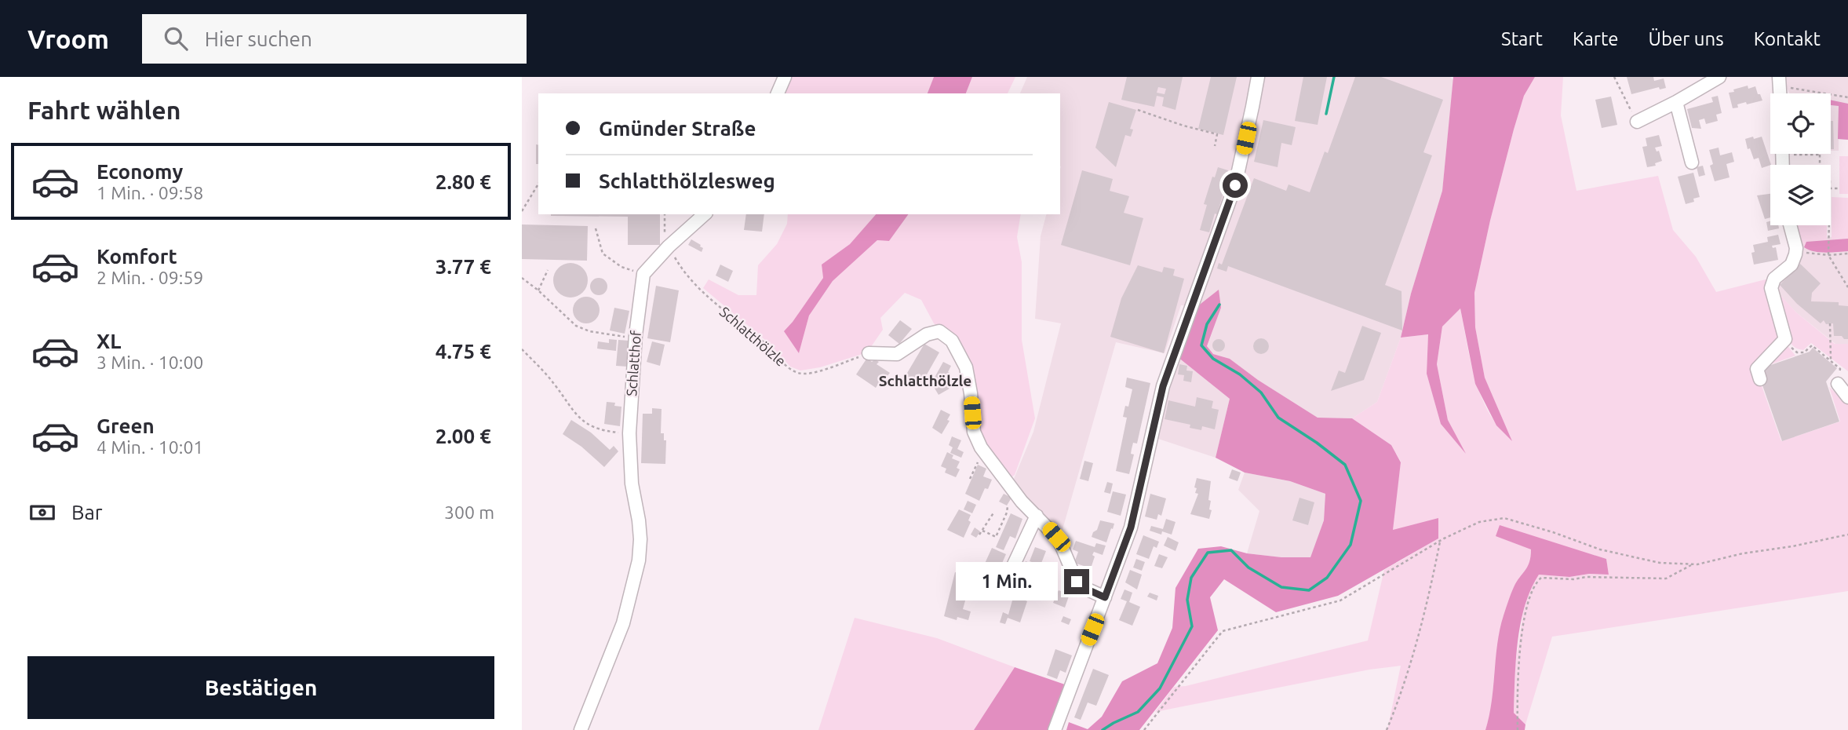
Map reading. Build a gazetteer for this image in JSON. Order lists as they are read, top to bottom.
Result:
{
  "streets": {
    "street": ["Schlatthof"],
    "path": ["Schlatthölzle"]
  },
  "districts": ["Schlatthölzle"],
  "page": {
    "header": "Vroom",
    "search": "Hier suchen",
    "nav": [
      "Start",
      "Karte",
      "Über uns",
      "Kontakt"
    ],
    "heading": "Fahrt wählen",
    "banner": ["Gmünder Straße", "Schlatthölzlesweg"],
    "list": [
      {
        "name": "Economy",
        "note": "1 Min. · 09:58",
        "value": "2.80 €"
      },
      {
        "name": "Komfort",
        "note": "2 Min. · 09:59",
        "value": "3.77 €"
      },
      {
        "name": "XL",
        "note": "3 Min. · 10:00",
        "value": "4.75 €"
      },
      {
        "name": "Green",
        "note": "4 Min. · 10:01",
        "value": "2.00 €"
      }
    ],
    "pay": ["Bar", "300 m"],
    "bubble": "1 Min.",
    "buttons": "Bestätigen"
  }
}
